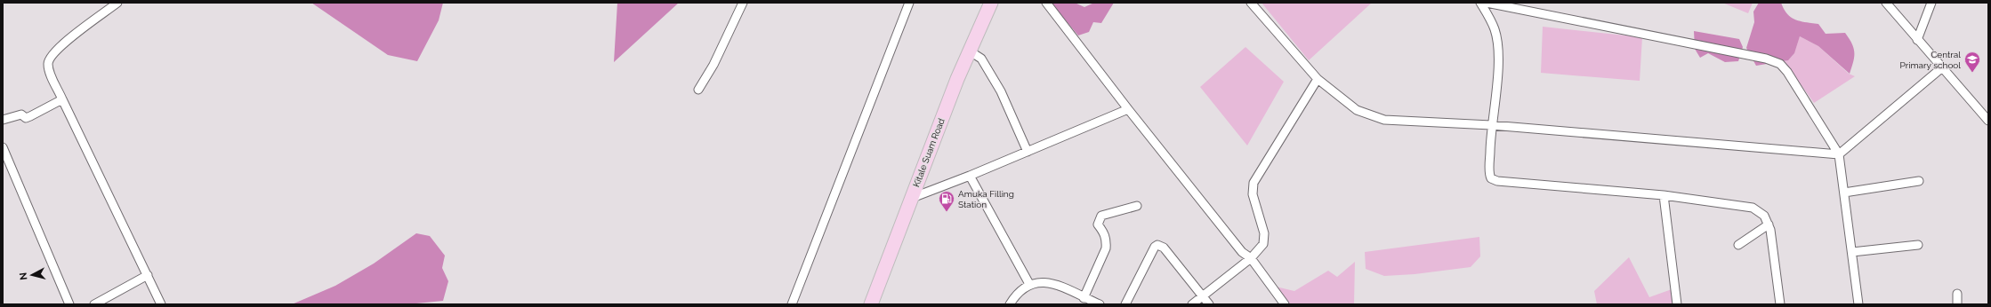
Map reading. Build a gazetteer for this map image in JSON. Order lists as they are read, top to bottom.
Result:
{
  "streets": {
    "highway": ["Kitale Suam Road"]
  },
  "places": {
    "school or university": ["Central Primary school"],
    "fuel station": ["Amuka Filling Station"]
  },
  "north": "left"
}
